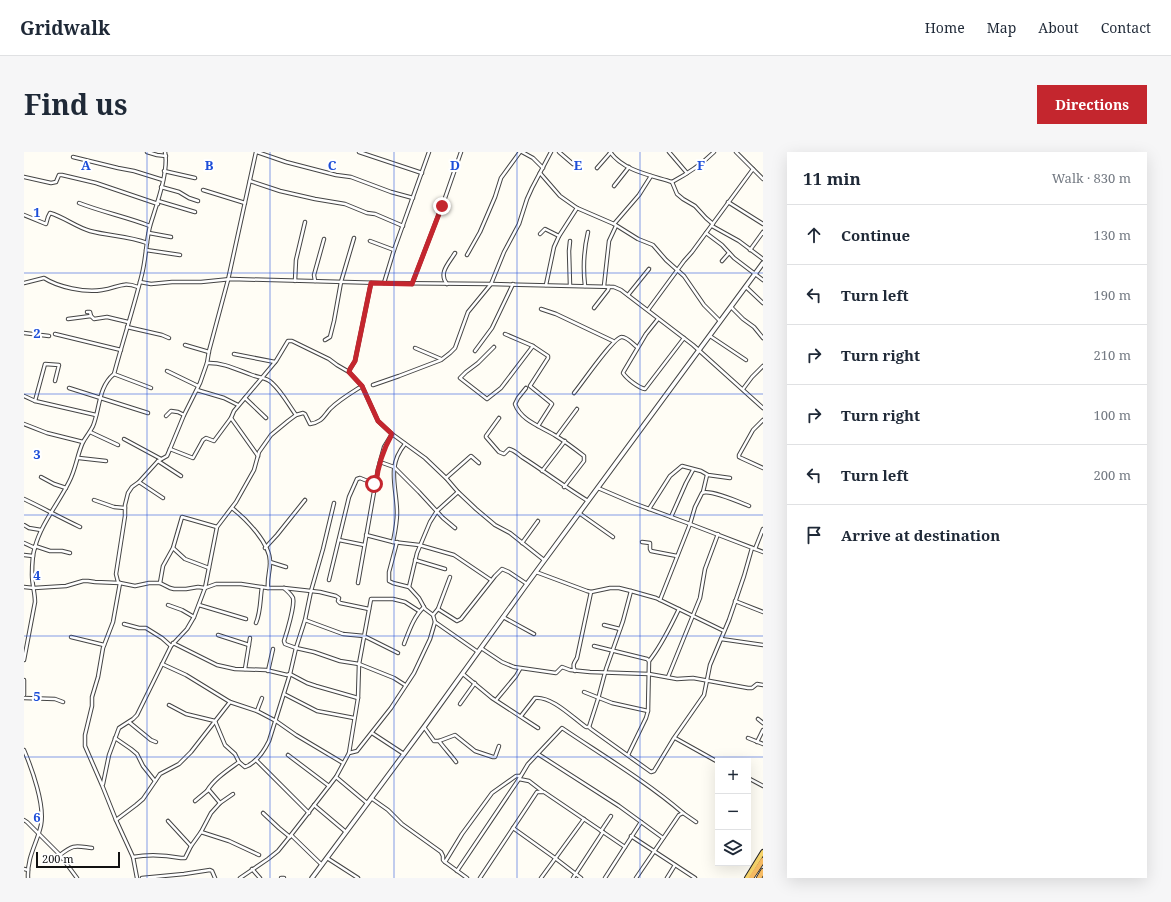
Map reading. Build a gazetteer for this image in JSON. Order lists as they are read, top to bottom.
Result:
{
  "scale_bar": "200 m",
  "page": {
    "header": "Gridwalk",
    "nav": [
      "Home",
      "Map",
      "About",
      "Contact"
    ],
    "title": "Find us",
    "buttons": "Directions",
    "heading": ["11 min", "Walk · 830 m"],
    "list": [
      ["Continue", "130 m"],
      ["Turn left", "190 m"],
      ["Turn right", "210 m"],
      ["Turn right", "100 m"],
      ["Turn left", "200 m"],
      "Arrive at destination"
    ],
    "map_buttons": ["+", "−"],
    "scale": "200 m"
  },
  "grid": {
    "columns": [
      "A",
      "B",
      "C",
      "D",
      "E",
      "F"
    ],
    "rows": [
      "1",
      "2",
      "3",
      "4",
      "5",
      "6"
    ]
  }
}
